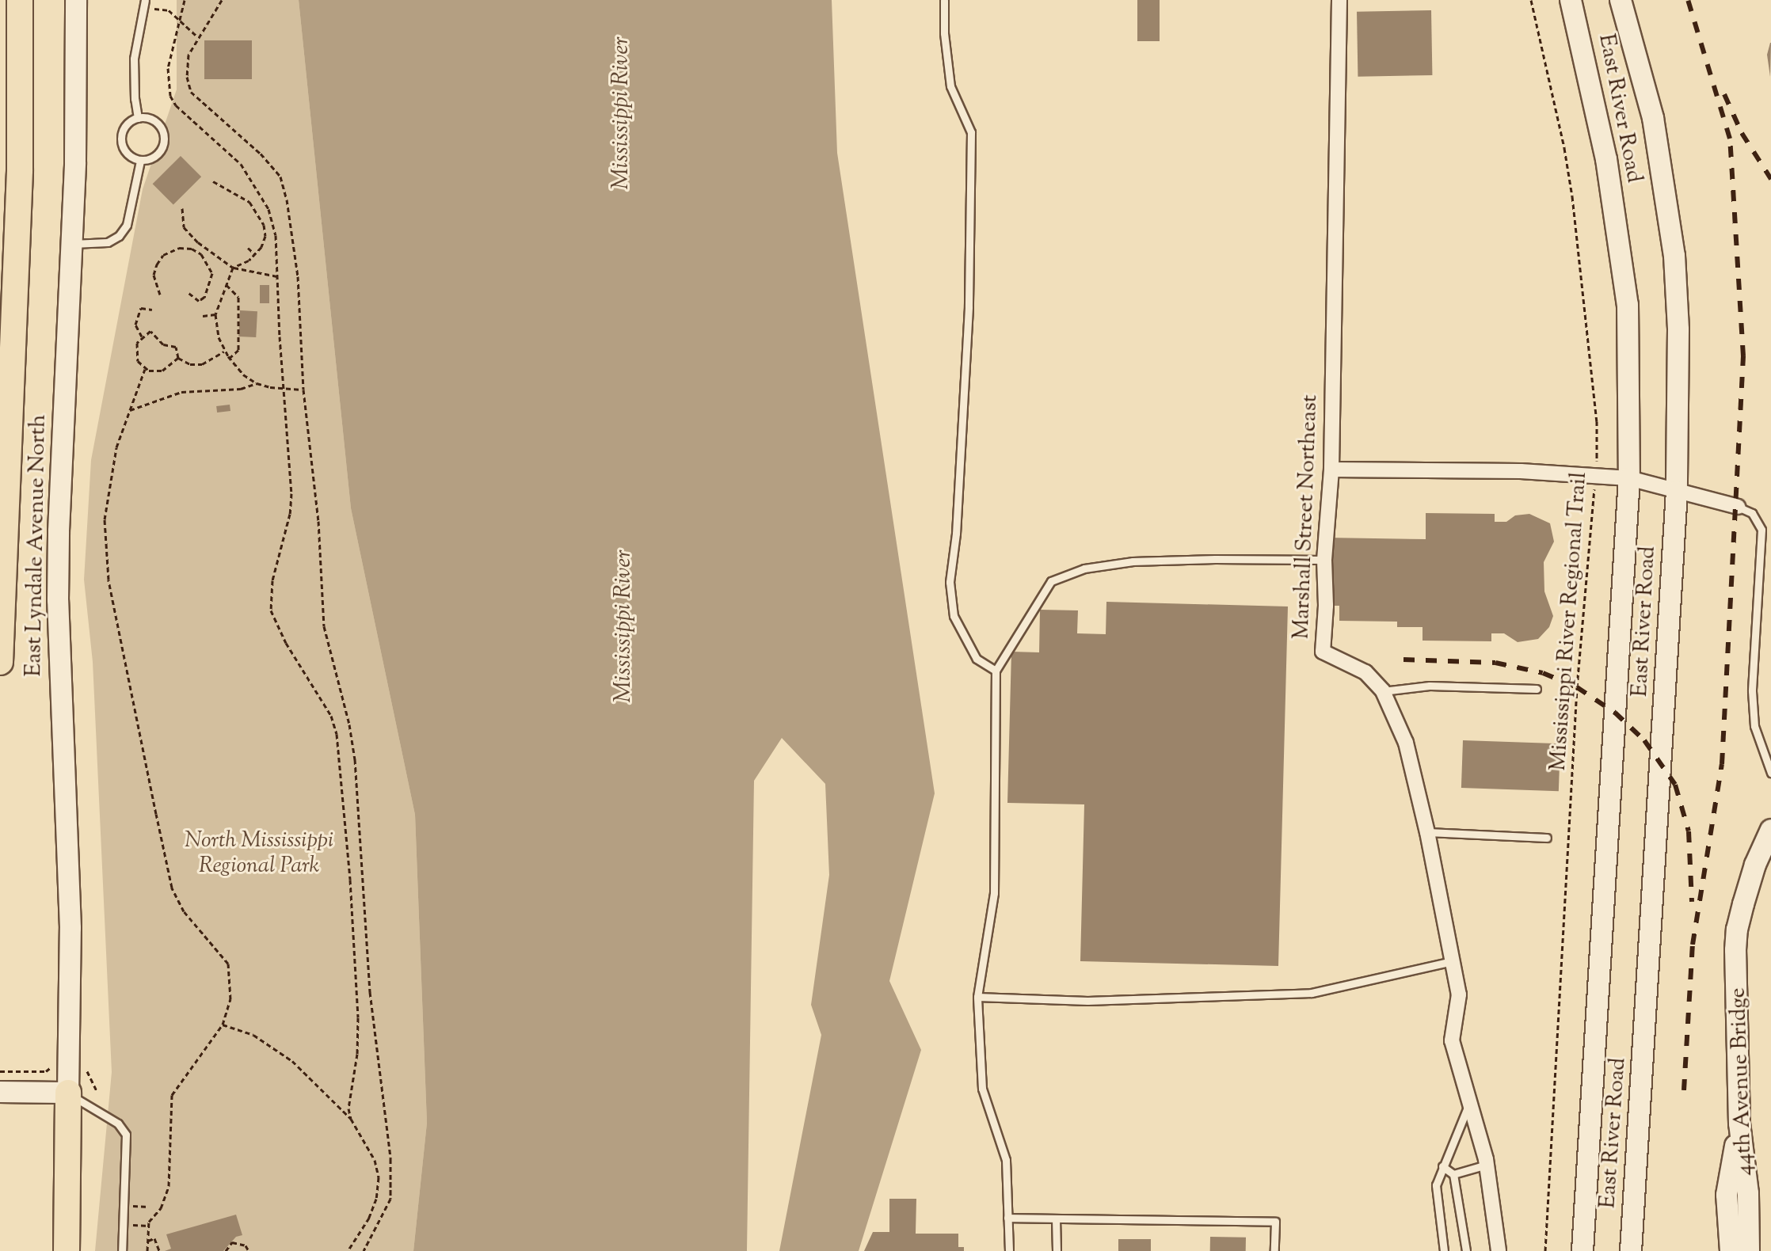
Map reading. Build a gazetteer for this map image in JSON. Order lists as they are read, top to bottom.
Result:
{
  "streets": {
    "street": ["East River Road", "Marshall Street Northeast", "East Lyndale Avenue North"],
    "path": ["Mississippi River Regional Trail"]
  },
  "water": ["Mississippi River"],
  "parks": ["North Mississippi Regional Park"]
}
